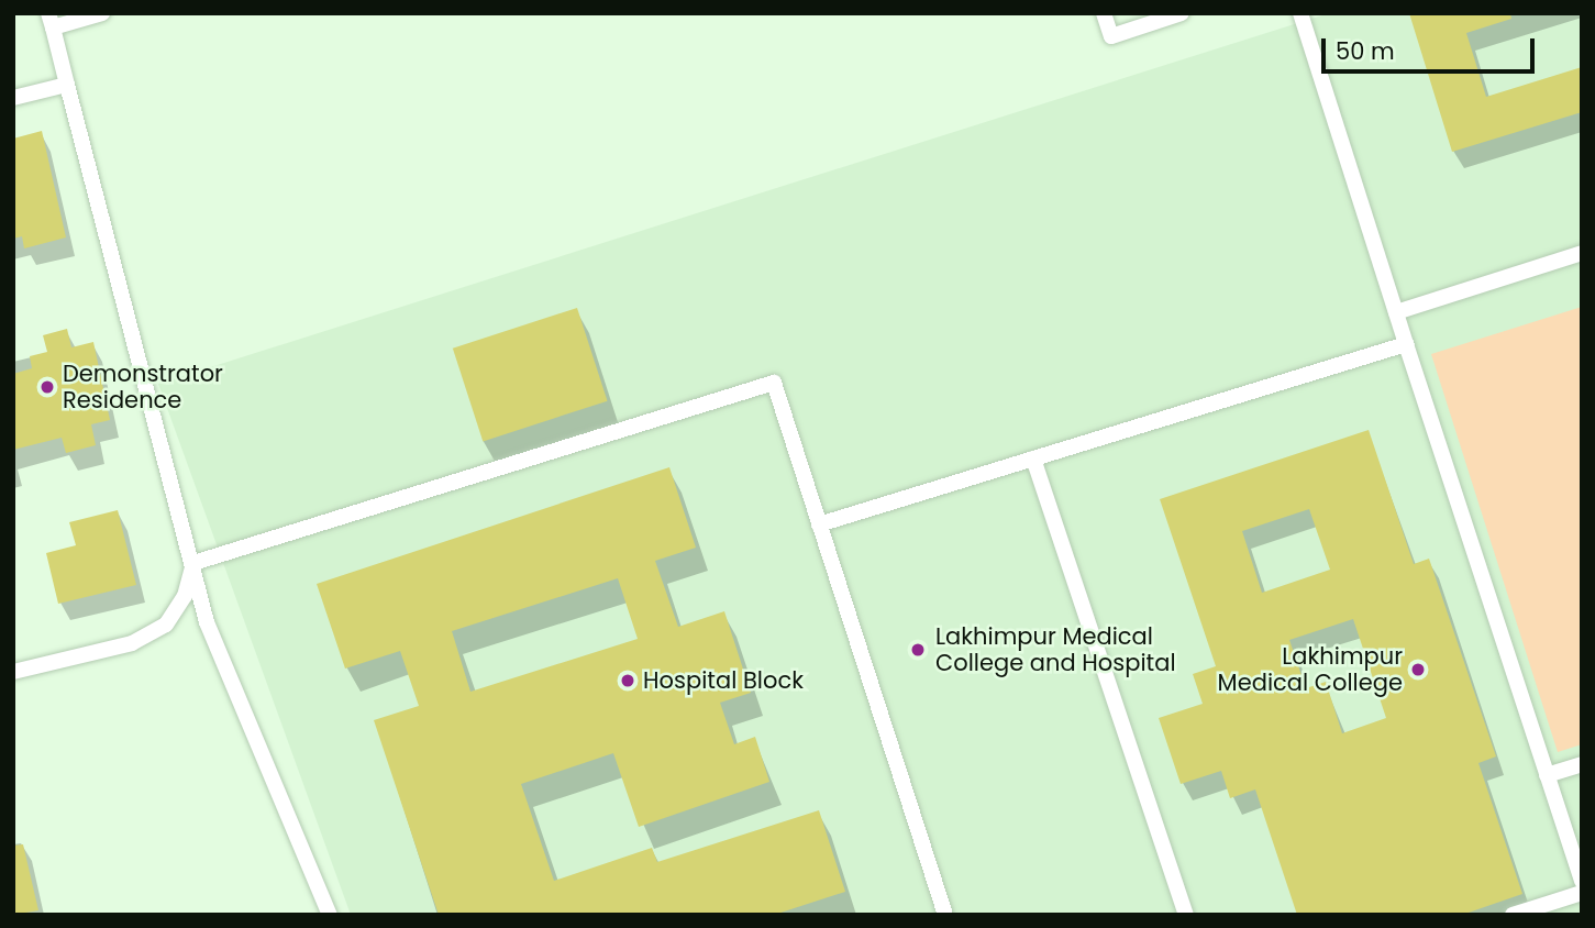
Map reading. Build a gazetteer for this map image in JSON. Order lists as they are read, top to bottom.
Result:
{
  "places": [
    "Demonstrator Residence",
    "Lakhimpur Medical College and Hospital",
    "Lakhimpur Medical College",
    "Hospital Block"
  ],
  "scale_bar": "50 m"
}
